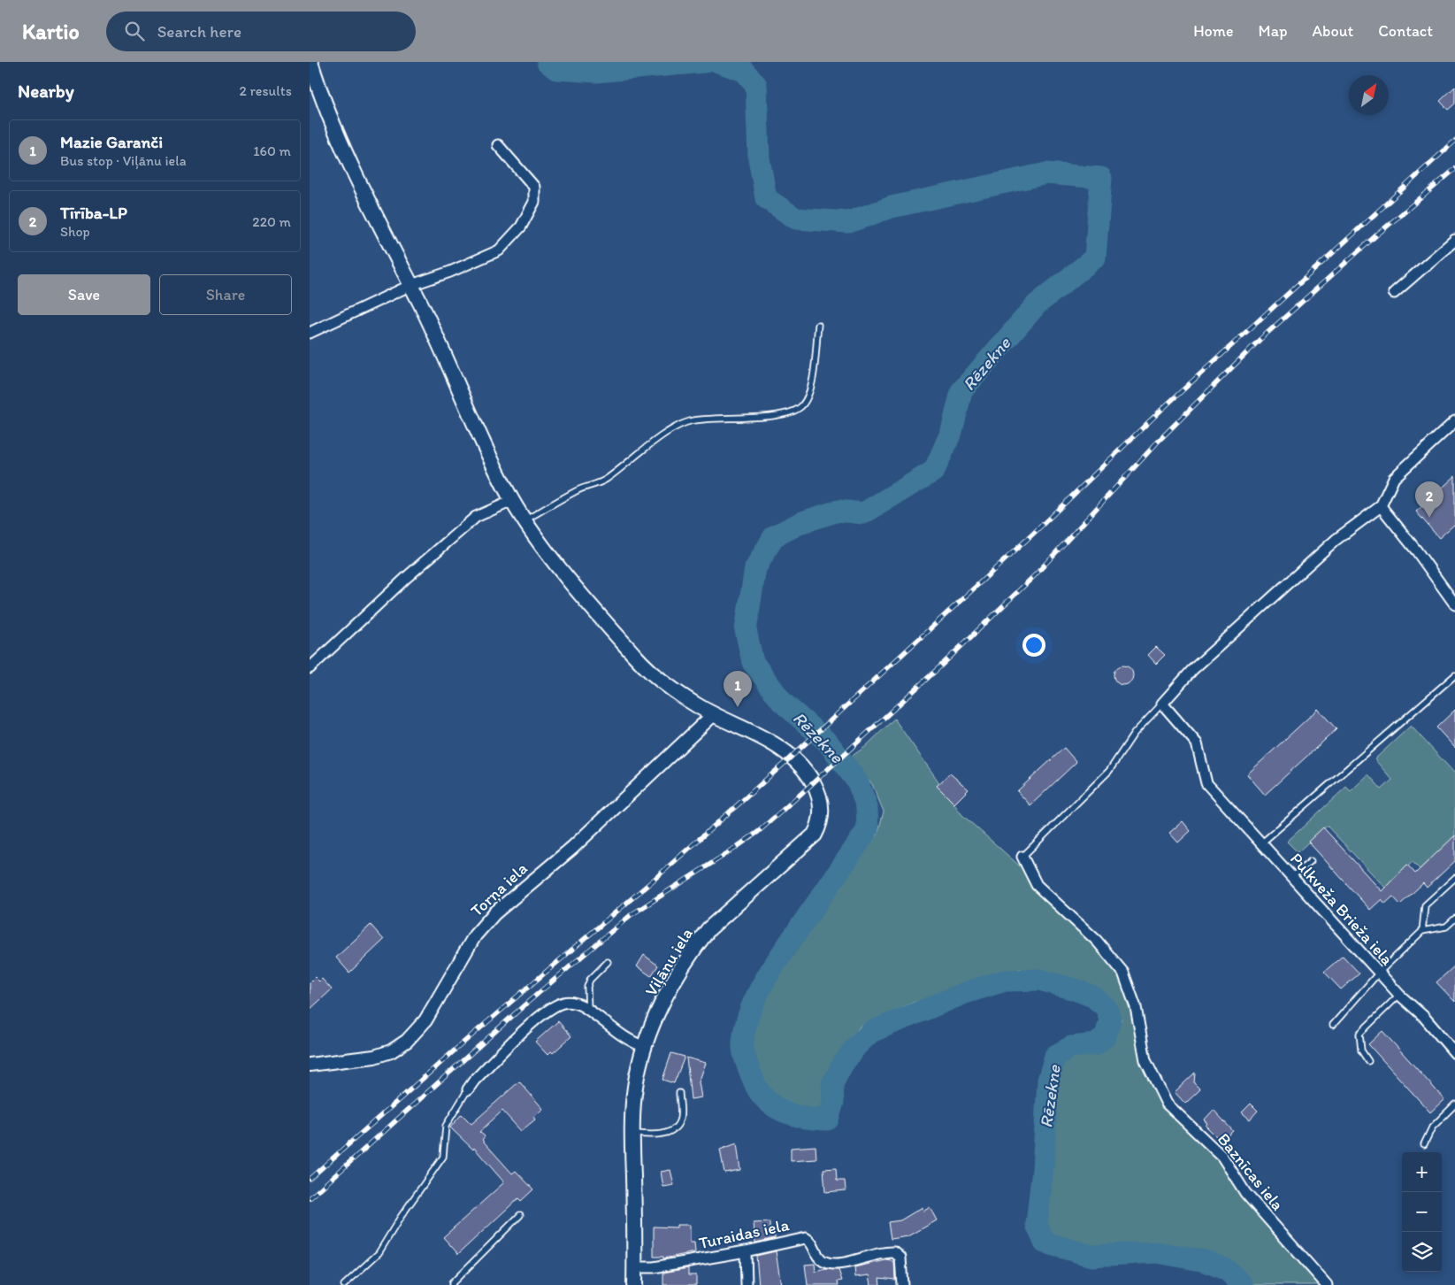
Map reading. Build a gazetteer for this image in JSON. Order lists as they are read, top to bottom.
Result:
{
  "streets": {
    "main road": ["Viļānu iela"],
    "street": [
      "Torņa iela",
      "Pulkveža Brieža iela",
      "Baznīcas iela",
      "Turaidas iela"
    ]
  },
  "crossings": [
    ["Torņa iela", "Viļānu iela"],
    ["Viļānu iela", "Turaidas iela"]
  ],
  "water": ["Rēzekne"],
  "north": "top right",
  "page": {
    "header": "Kartio",
    "search": "Search here",
    "nav": [
      "Home",
      "Map",
      "About",
      "Contact"
    ],
    "heading": ["Nearby", "2 results"],
    "list": [
      {
        "mark": "1",
        "name": "Mazie Garanči",
        "note": "Bus stop · Viļānu iela",
        "value": "160 m"
      },
      {
        "mark": "2",
        "name": "Tīrība-LP",
        "note": "Shop",
        "value": "220 m"
      }
    ],
    "buttons": ["Save", "Share"],
    "pins": ["2", "1"],
    "map_buttons": ["+", "−"]
  }
}
